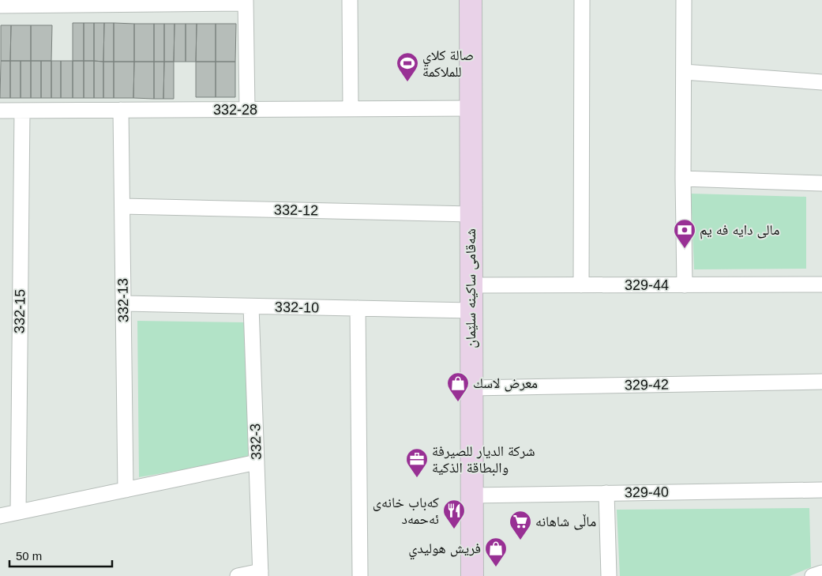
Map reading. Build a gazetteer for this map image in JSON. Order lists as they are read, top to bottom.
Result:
{
  "streets": {
    "street": [
      "332-28",
      "332-12",
      "329-44",
      "شەقامی ساکینە سلێمان",
      "332-13",
      "332-10",
      "332-15",
      "329-42",
      "332-3",
      "329-40"
    ]
  },
  "crossings": [
    ["332-28", "شەقامی ساکینە سلێمان"],
    ["332-28", "332-13"],
    ["332-28", "332-15"],
    ["332-12", "شەقامی ساکینە سلێمان"],
    ["332-12", "332-13"],
    ["329-44", "شەقامی ساکینە سلێمان"],
    ["شەقامی ساکینە سلێمان", "332-10"],
    ["شەقامی ساکینە سلێمان", "329-42"],
    ["شەقامی ساکینە سلێمان", "329-40"],
    ["332-13", "332-10"],
    ["332-10", "332-3"]
  ],
  "places": {
    "sports": ["صالة كلاي للملاكمة"],
    "bank": ["مالى دايه فه يم"],
    "shop": ["معرض لاسك", "فريش هوليدي"],
    "office": ["شركة الديار للصيرفة والبطاقة الذكية"],
    "restaurant": ["کەباب خانەی ئەحمەد"],
    "supermarket": ["ماڵی شاھانە"]
  },
  "scale_bar": "50 m"
}
